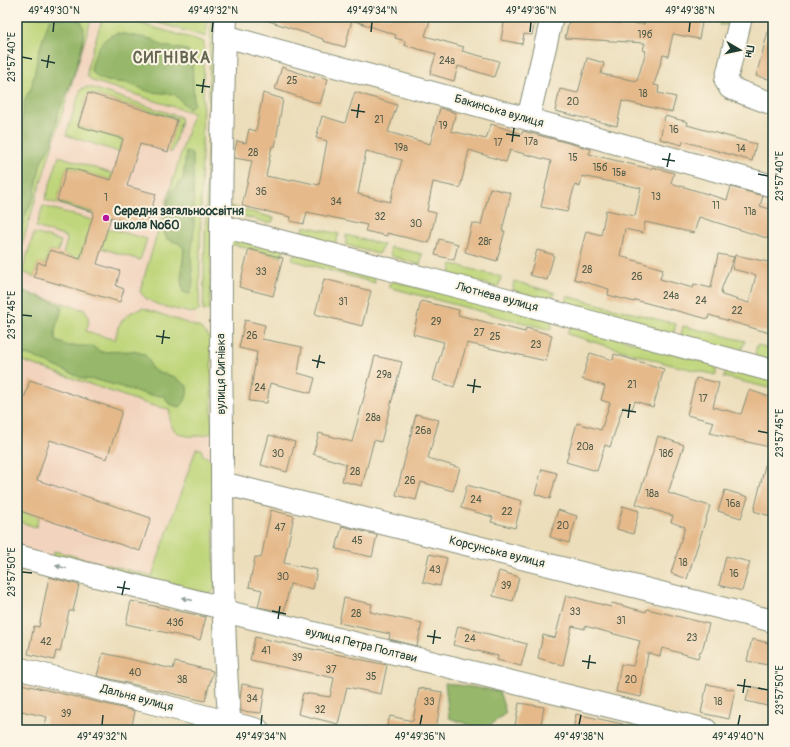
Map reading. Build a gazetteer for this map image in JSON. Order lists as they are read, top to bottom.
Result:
{
  "streets": {
    "street": [
      "Бакинська вулиця",
      "Лютнева вулиця",
      "вулиця Сигнівка",
      "Корсунська вулиця",
      "вулиця Петра Полтави",
      "Дальня вулиця"
    ]
  },
  "crossings": [
    ["Бакинська вулиця", "вулиця Сигнівка"],
    ["Лютнева вулиця", "вулиця Сигнівка"],
    ["вулиця Сигнівка", "Корсунська вулиця"],
    ["вулиця Сигнівка", "вулиця Петра Полтави"],
    ["вулиця Сигнівка", "Дальня вулиця"]
  ],
  "districts": ["СИГНІВКА"],
  "places": ["Середня загальноосвітня школа №60"],
  "house_numbers": [
    "19б",
    "24а",
    "25",
    "18",
    "20",
    "21",
    "19",
    "16",
    "17а",
    "17",
    "19а",
    "14",
    "28",
    "15",
    "15б",
    "15в",
    "36",
    "13",
    "1",
    "34",
    "11",
    "11а",
    "32",
    "30",
    "28г",
    "28",
    "33",
    "26",
    "24а",
    "24",
    "31",
    "22",
    "29",
    "27",
    "26",
    "25",
    "23",
    "29а",
    "21",
    "24",
    "17",
    "28а",
    "26а",
    "20а",
    "30",
    "18б",
    "28",
    "26",
    "18а",
    "24",
    "16а",
    "22",
    "20",
    "47",
    "45",
    "18",
    "43",
    "16",
    "30",
    "39",
    "33",
    "28",
    "31",
    "43б",
    "23",
    "24",
    "42",
    "41",
    "39",
    "37",
    "40",
    "35",
    "38",
    "20",
    "34",
    "33",
    "18",
    "32",
    "39"
  ],
  "north": "right",
  "coordinates": [
    "49°49'30\"N",
    "49°49'32\"N",
    "49°49'34\"N",
    "49°49'36\"N",
    "49°49'38\"N",
    "23°57'40\"E",
    "23°57'45\"E",
    "23°57'50\"E",
    "49°49'40\"N"
  ]
}
